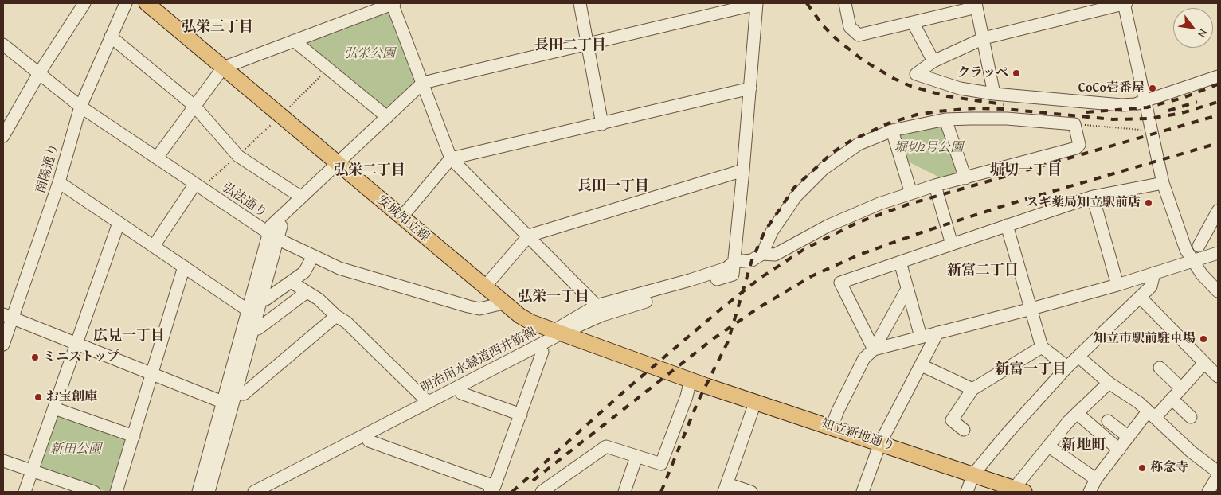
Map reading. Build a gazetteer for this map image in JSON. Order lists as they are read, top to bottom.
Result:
{
  "streets": {
    "main road": ["安城知立線", "知立新地通り"],
    "street": ["南陽通り", "弘法通り", "明治用水緑道西井筋線"]
  },
  "crossings": [
    ["南陽通り", "弘法通り"],
    ["弘法通り", "安城知立線"],
    ["安城知立線", "明治用水緑道西井筋線"],
    ["安城知立線", "知立新地通り"]
  ],
  "districts": [
    "弘栄三丁目",
    "長田二丁目",
    "弘栄二丁目",
    "堀切一丁目",
    "長田一丁目",
    "新富二丁目",
    "弘栄一丁目",
    "広見一丁目",
    "新富一丁目",
    "新地町"
  ],
  "parks": ["弘栄公園", "堀切2号公園", "新田公園"],
  "places": [
    "クラッペ",
    "CoCo壱番屋",
    "スギ薬局知立駅前店",
    "知立市駅前駐車場",
    "ミニストップ",
    "お宝創庫",
    "称念寺"
  ],
  "north": "bottom right"
}
